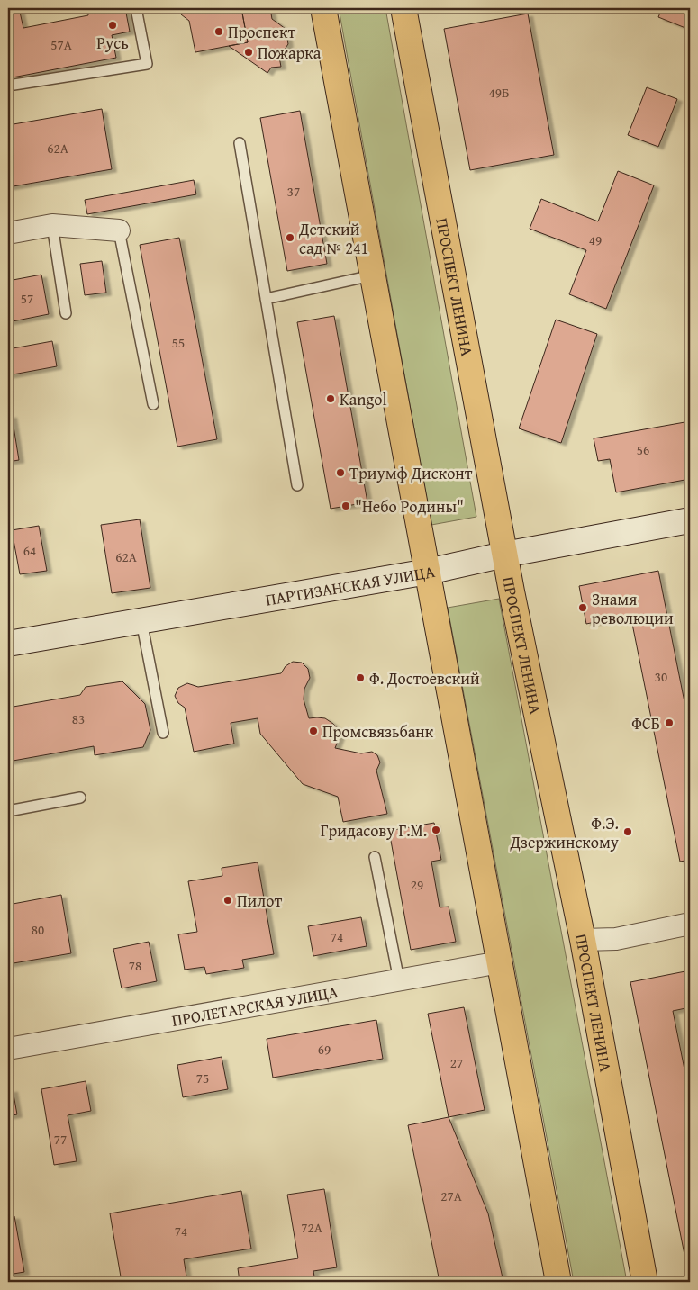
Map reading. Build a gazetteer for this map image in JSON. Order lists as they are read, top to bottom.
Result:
{
  "streets": {
    "main road": ["ПРОСПЕКТ ЛЕНИНА", "ПАРТИЗАНСКАЯ УЛИЦА"],
    "street": ["ПРОЛЕТАРСКАЯ УЛИЦА"]
  },
  "crossings": [
    ["ПРОСПЕКТ ЛЕНИНА", "ПАРТИЗАНСКАЯ УЛИЦА"]
  ],
  "places": [
    "Русь",
    "Проспект",
    "Пожарка",
    "Детский сад № 241",
    "Kangol",
    "Триумф Дисконт",
    "\"Небо Родины\"",
    "Знамя революции",
    "Ф. Достоевский",
    "ФСБ",
    "Промсвязьбанк",
    "Гридасову Г.М.",
    "Ф.Э. Дзержинскому",
    "Пилот"
  ],
  "house_numbers": [
    "57А",
    "49Б",
    "62А",
    "37",
    "49",
    "57",
    "55",
    "56",
    "64",
    "62А",
    "30",
    "83",
    "29",
    "80",
    "74",
    "78",
    "69",
    "27",
    "75",
    "77",
    "27А",
    "72А",
    "74"
  ]
}
